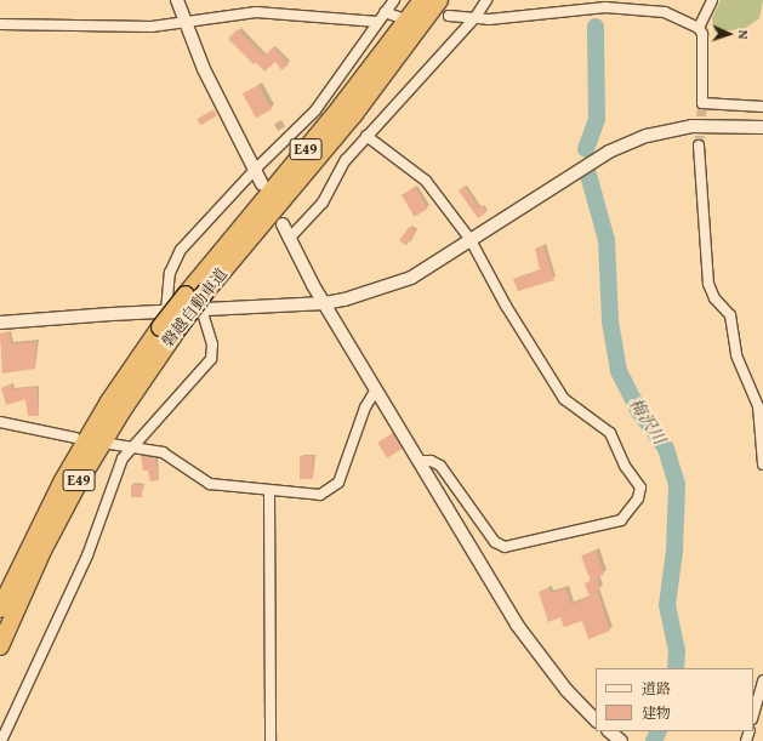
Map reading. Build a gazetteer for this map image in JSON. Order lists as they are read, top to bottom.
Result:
{
  "streets": {
    "highway": ["E49", "磐越自動車道"]
  },
  "water": ["梅沢川"],
  "legend": ["道路", "建物"],
  "north": "right"
}
